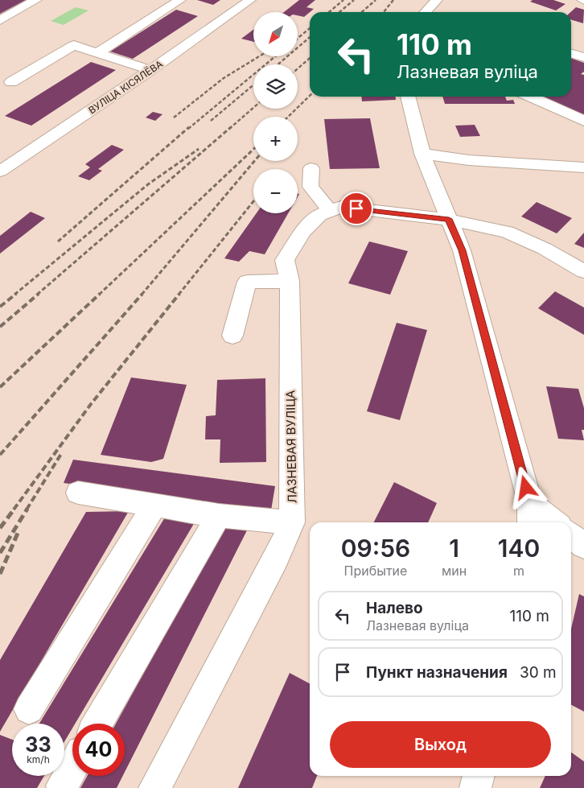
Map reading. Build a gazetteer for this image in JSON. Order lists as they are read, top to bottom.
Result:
{
  "streets": {
    "street": ["ВУЛІЦА КІСЯЛЁВА", "ЛАЗНЕВАЯ ВУЛІЦА"]
  },
  "north": "bottom left",
  "page": {
    "map_buttons": ["+", "−"],
    "turn": ["110 m", "Лазневая вуліца"],
    "eta": [
      "09:56",
      "Прибытие",
      "1",
      "мин",
      "140",
      "m"
    ],
    "list": [
      {
        "name": "Налево",
        "note": "Лазневая вуліца",
        "value": "110 m"
      },
      {
        "name": "Пункт назначения",
        "value": "30 m"
      }
    ],
    "buttons": "Выход",
    "speed": "33 km/h",
    "limit": "40"
  }
}
